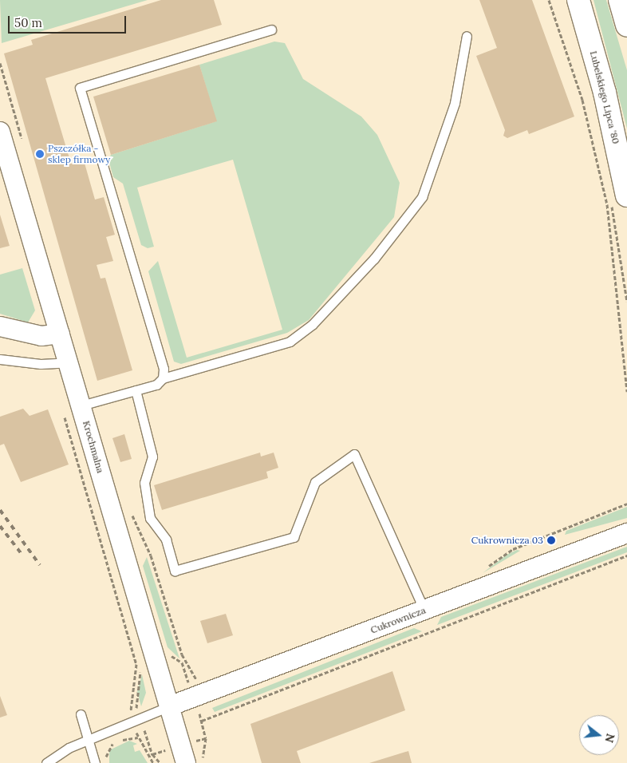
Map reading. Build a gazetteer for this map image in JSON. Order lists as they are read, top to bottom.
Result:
{
  "streets": {
    "main road": ["Lubelskiego Lipca '80"],
    "street": ["Krochmalna", "Cukrownicza"]
  },
  "crossings": [
    ["Krochmalna", "Cukrownicza"]
  ],
  "places": ["Pszczółka - sklep firmowy", "Cukrownicza 03"],
  "scale_bar": "50 m",
  "north": "right"
}
